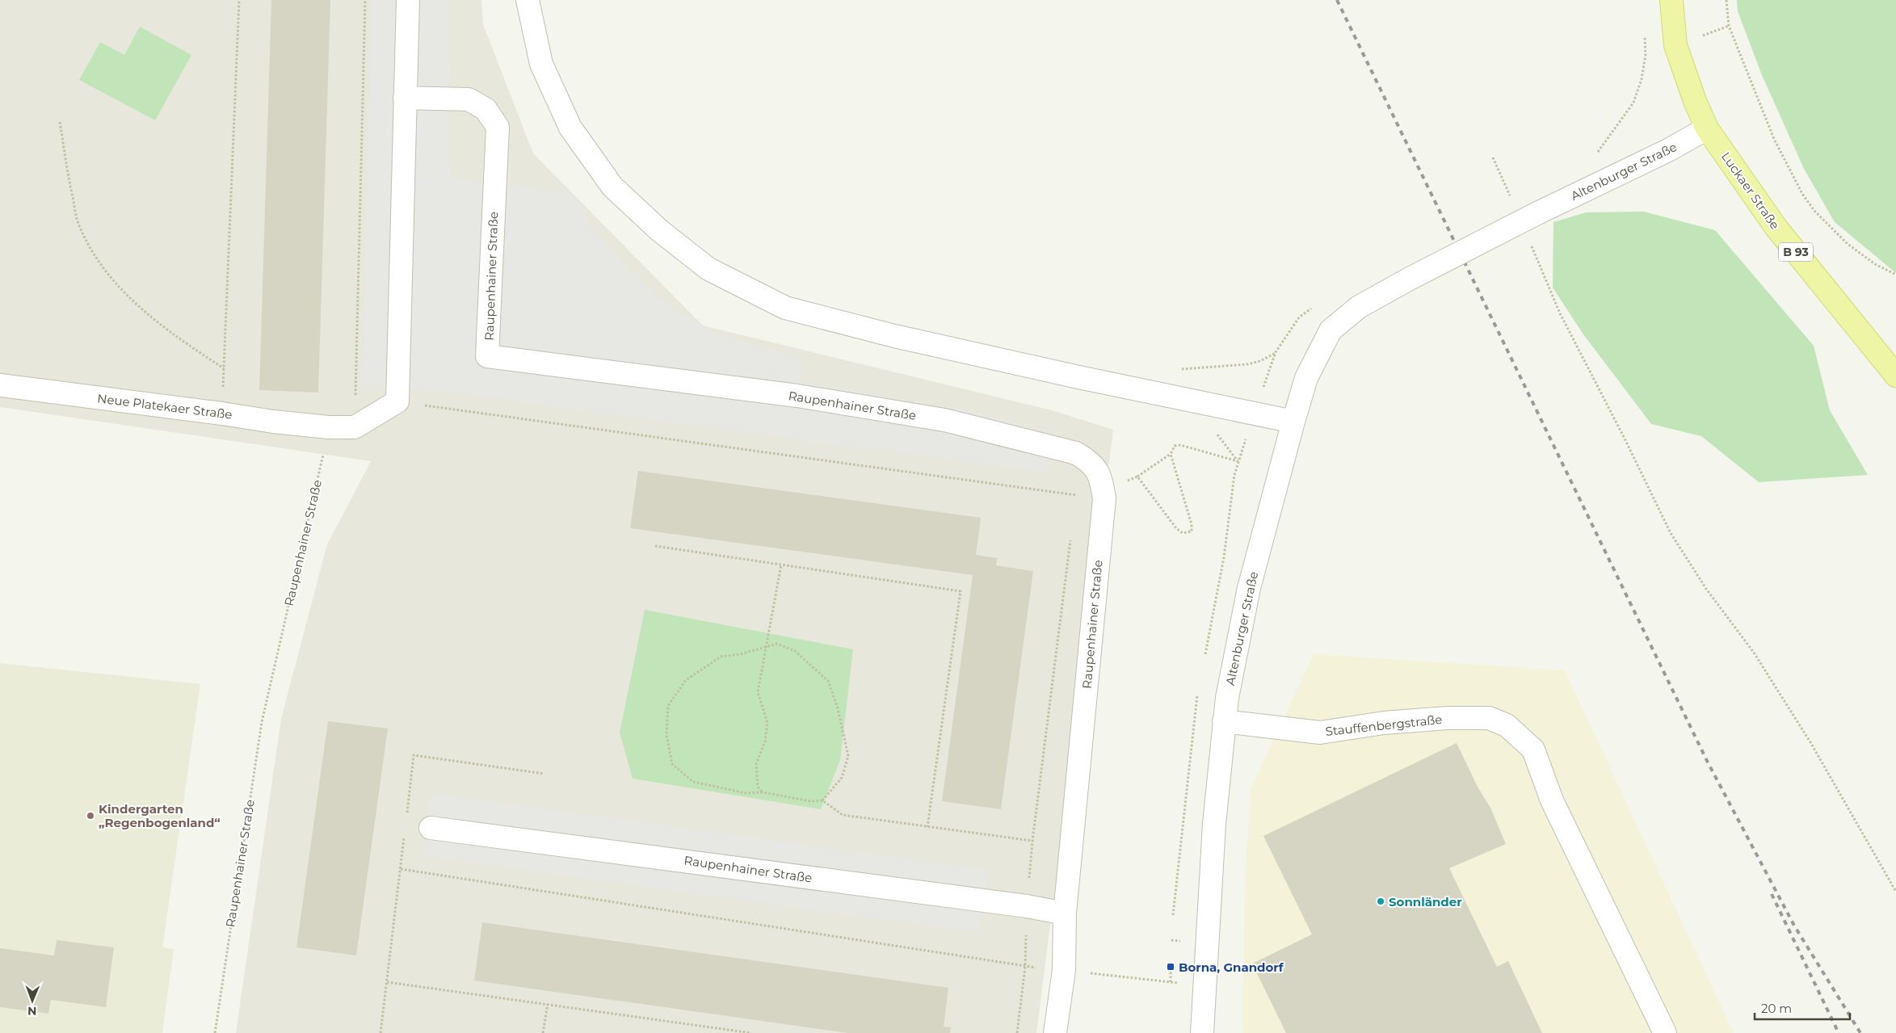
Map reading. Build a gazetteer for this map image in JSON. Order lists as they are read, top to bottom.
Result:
{
  "streets": {
    "main road": ["Luckaer Straße", "B 93"],
    "street": [
      "Altenburger Straße",
      "Raupenhainer Straße",
      "Neue Platekaer Straße",
      "Stauffenbergstraße"
    ]
  },
  "crossings": [
    ["Altenburger Straße", "Luckaer Straße"],
    ["Altenburger Straße", "Stauffenbergstraße"],
    ["Raupenhainer Straße", "Neue Platekaer Straße"]
  ],
  "places": {
    "other": ["Kindergarten „Regenbogenland“", "Sonnländer"],
    "transit": ["Borna, Gnandorf"]
  },
  "scale_bar": "20 m",
  "north": "bottom"
}
